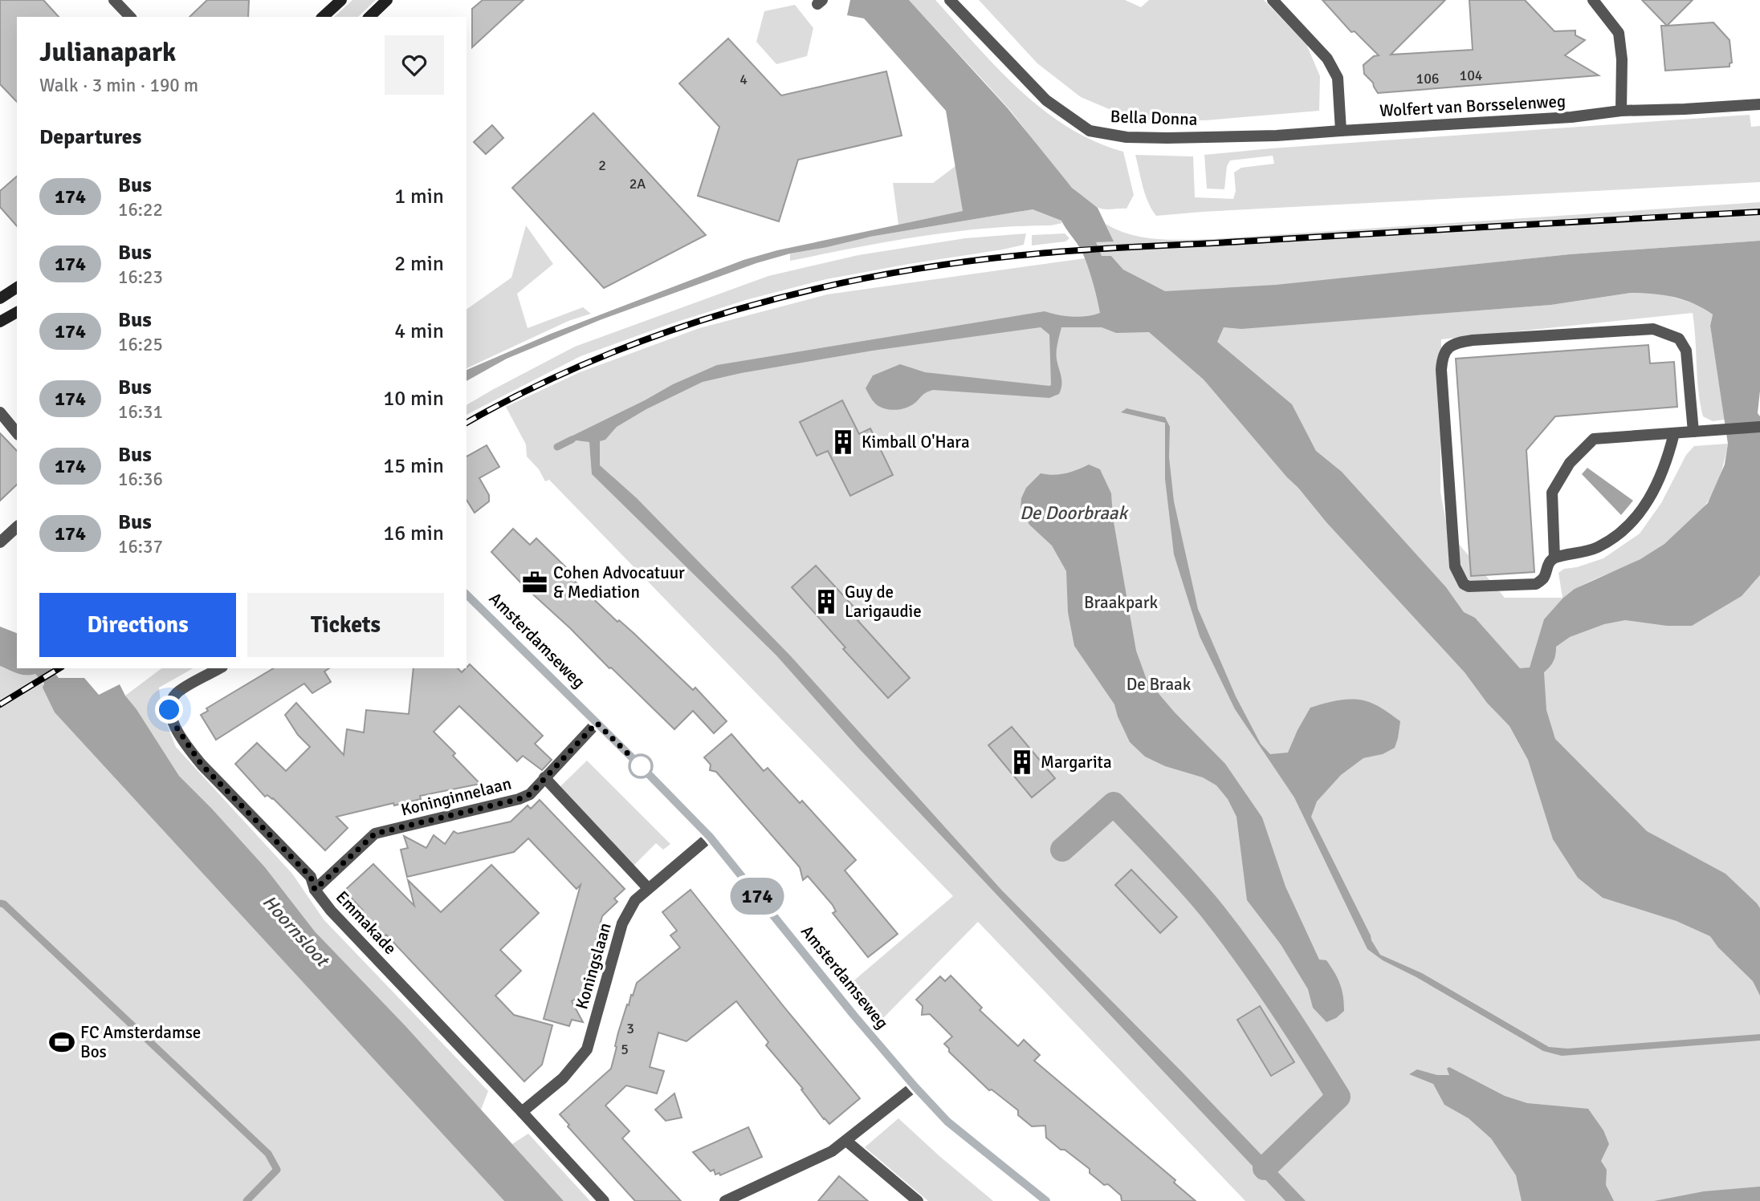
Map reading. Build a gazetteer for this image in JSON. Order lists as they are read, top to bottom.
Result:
{
  "streets": {
    "main road": ["Amsterdamseweg"],
    "street": [
      "Wolfert van Borsselenweg",
      "Bella Donna",
      "Koninginnelaan",
      "Emmakade",
      "Koningslaan"
    ]
  },
  "crossings": [
    ["Wolfert van Borsselenweg", "Bella Donna"],
    ["Amsterdamseweg", "Koninginnelaan"],
    ["Amsterdamseweg", "Koningslaan"],
    ["Koninginnelaan", "Emmakade"],
    ["Emmakade", "Koningslaan"]
  ],
  "water": ["De Doorbraak", "Hoornsloot"],
  "parks": ["Braakpark", "De Braak"],
  "places": {
    "building": ["Kimball O'Hara", "Guy de Larigaudie", "Margarita"],
    "office": ["Cohen Advocatuur & Mediation"],
    "sports": ["FC Amsterdamse Bos"]
  },
  "lines": ["bus line 174"],
  "house_numbers": [
    "104",
    "106",
    "4",
    "2",
    "2A",
    "3",
    "5"
  ],
  "page": {
    "on_map": "174",
    "heading": [
      ["Julianapark", "Walk · 3 min · 190 m"],
      "Departures"
    ],
    "list": [
      {
        "mark": "174",
        "name": "Bus",
        "note": "16:22",
        "value": "1 min"
      },
      {
        "mark": "174",
        "name": "Bus",
        "note": "16:23",
        "value": "2 min"
      },
      {
        "mark": "174",
        "name": "Bus",
        "note": "16:25",
        "value": "4 min"
      },
      {
        "mark": "174",
        "name": "Bus",
        "note": "16:31",
        "value": "10 min"
      },
      {
        "mark": "174",
        "name": "Bus",
        "note": "16:36",
        "value": "15 min"
      },
      {
        "mark": "174",
        "name": "Bus",
        "note": "16:37",
        "value": "16 min"
      }
    ],
    "buttons": ["Directions", "Tickets"]
  }
}
